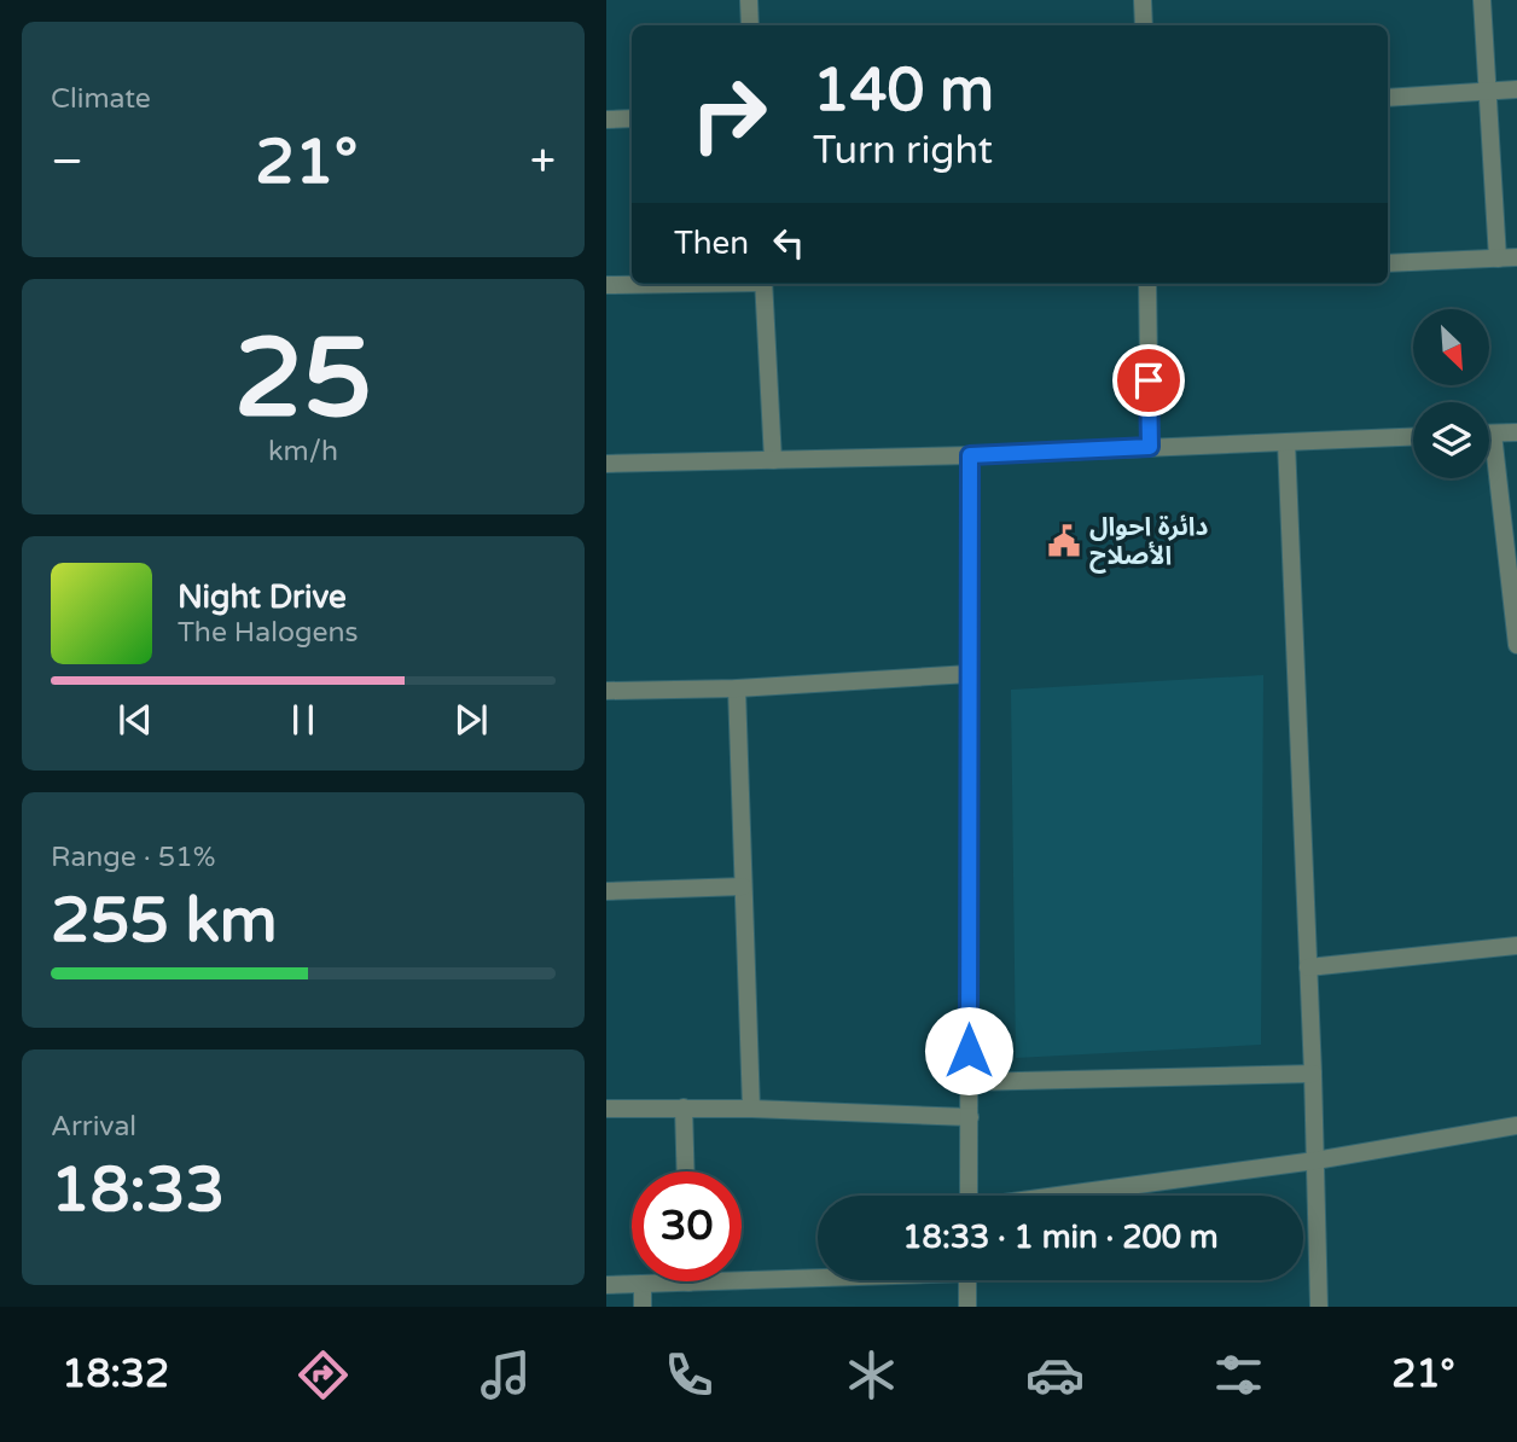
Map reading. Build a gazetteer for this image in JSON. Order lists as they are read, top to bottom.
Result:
{
  "places": {
    "public building": ["دائرة احوال الأصلاح"]
  },
  "north": "bottom right",
  "page": {
    "tile": [
      "Climate",
      ["25", "km/h"],
      ["Range · 51%", "255 km"],
      ["Arrival", "18:33"]
    ],
    "turn": ["140 m", "Turn right"],
    "heat": ["−", "21°", "+"],
    "then": "Then",
    "song": ["Night Drive", "The Halogens"],
    "limit": "30",
    "trip": "18:33 · 1 min · 200 m",
    "tabs": ["18:32", "21°"]
  }
}
